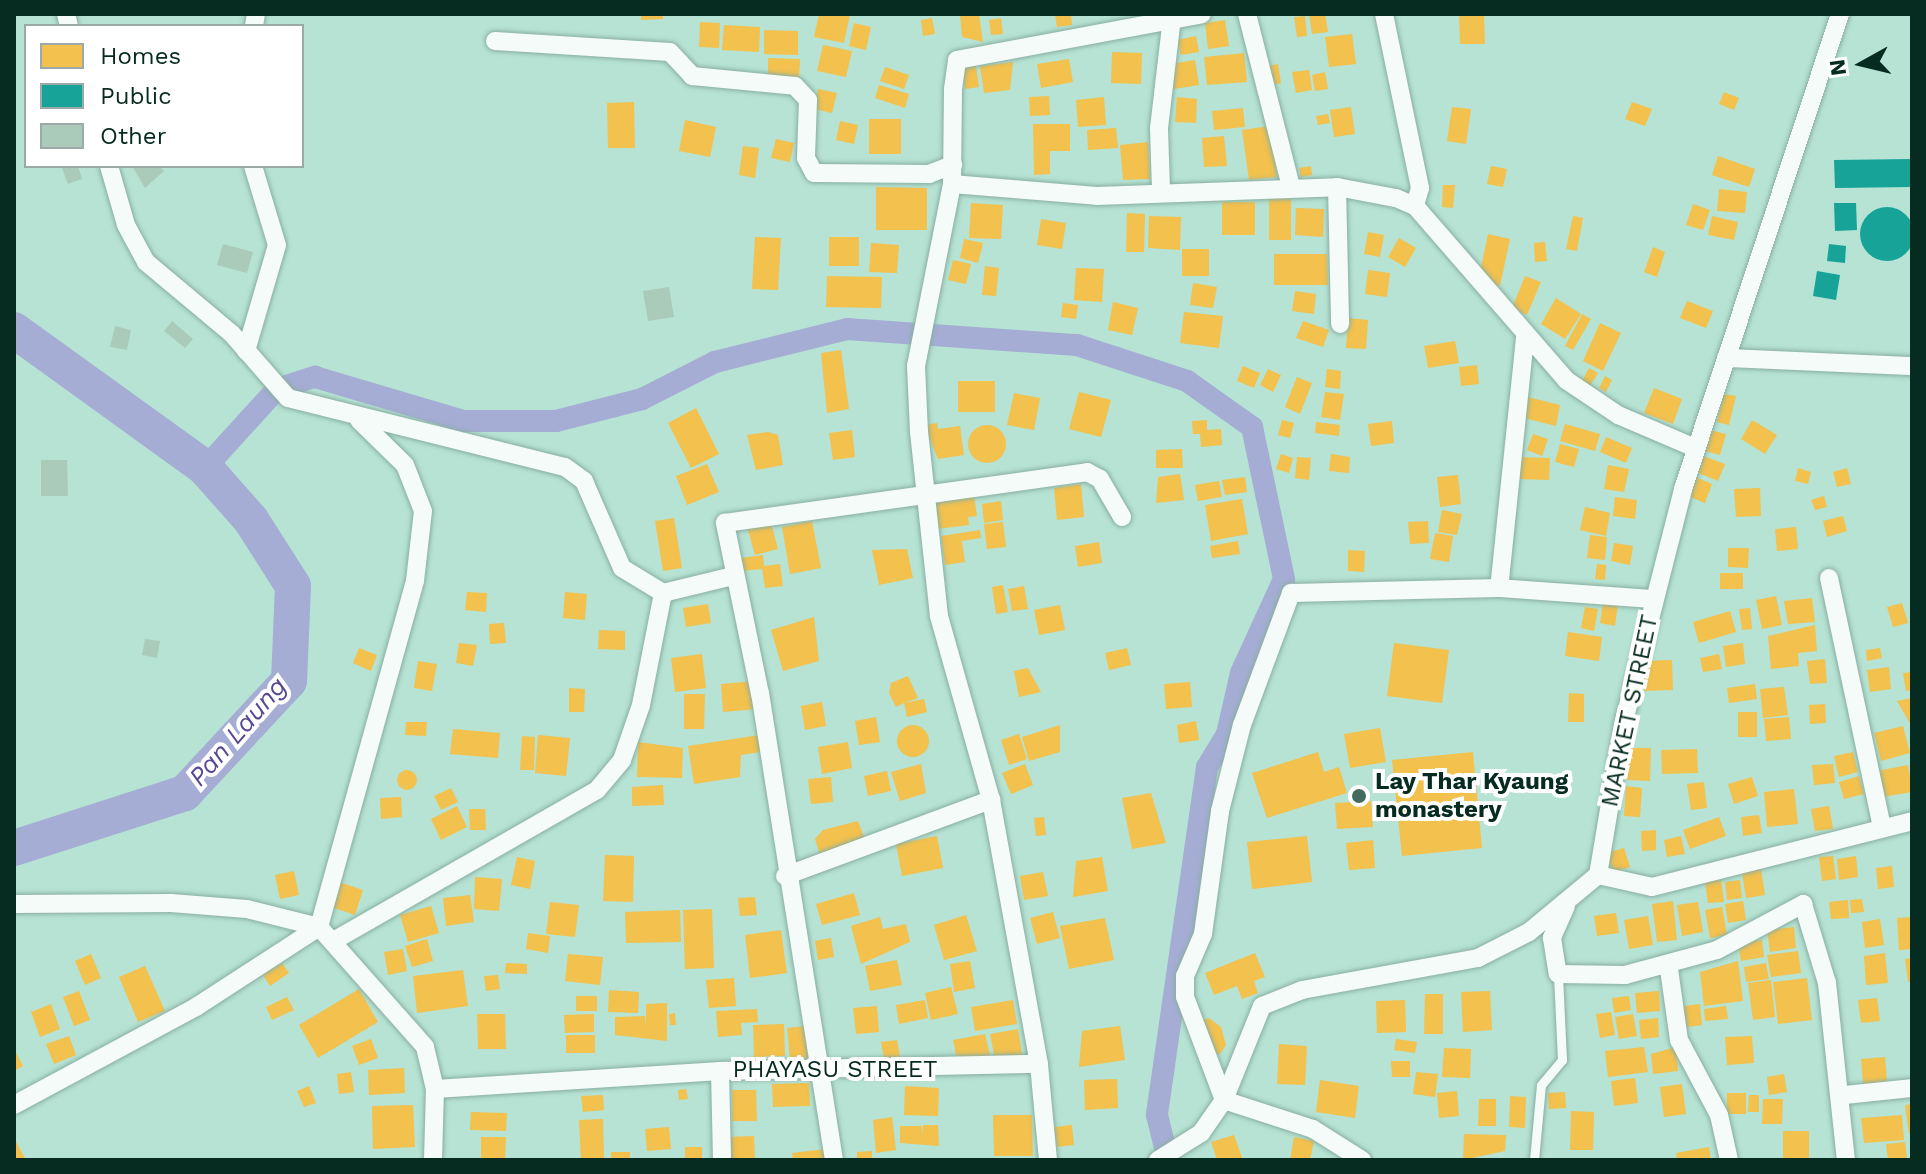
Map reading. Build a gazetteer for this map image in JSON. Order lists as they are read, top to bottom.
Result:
{
  "streets": {
    "street": ["MARKET STREET", "PHAYASU STREET"]
  },
  "water": ["Pan Laung"],
  "places": ["Lay Thar Kyaung monastery"],
  "legend": ["Homes", "Public", "Other"],
  "north": "left"
}
